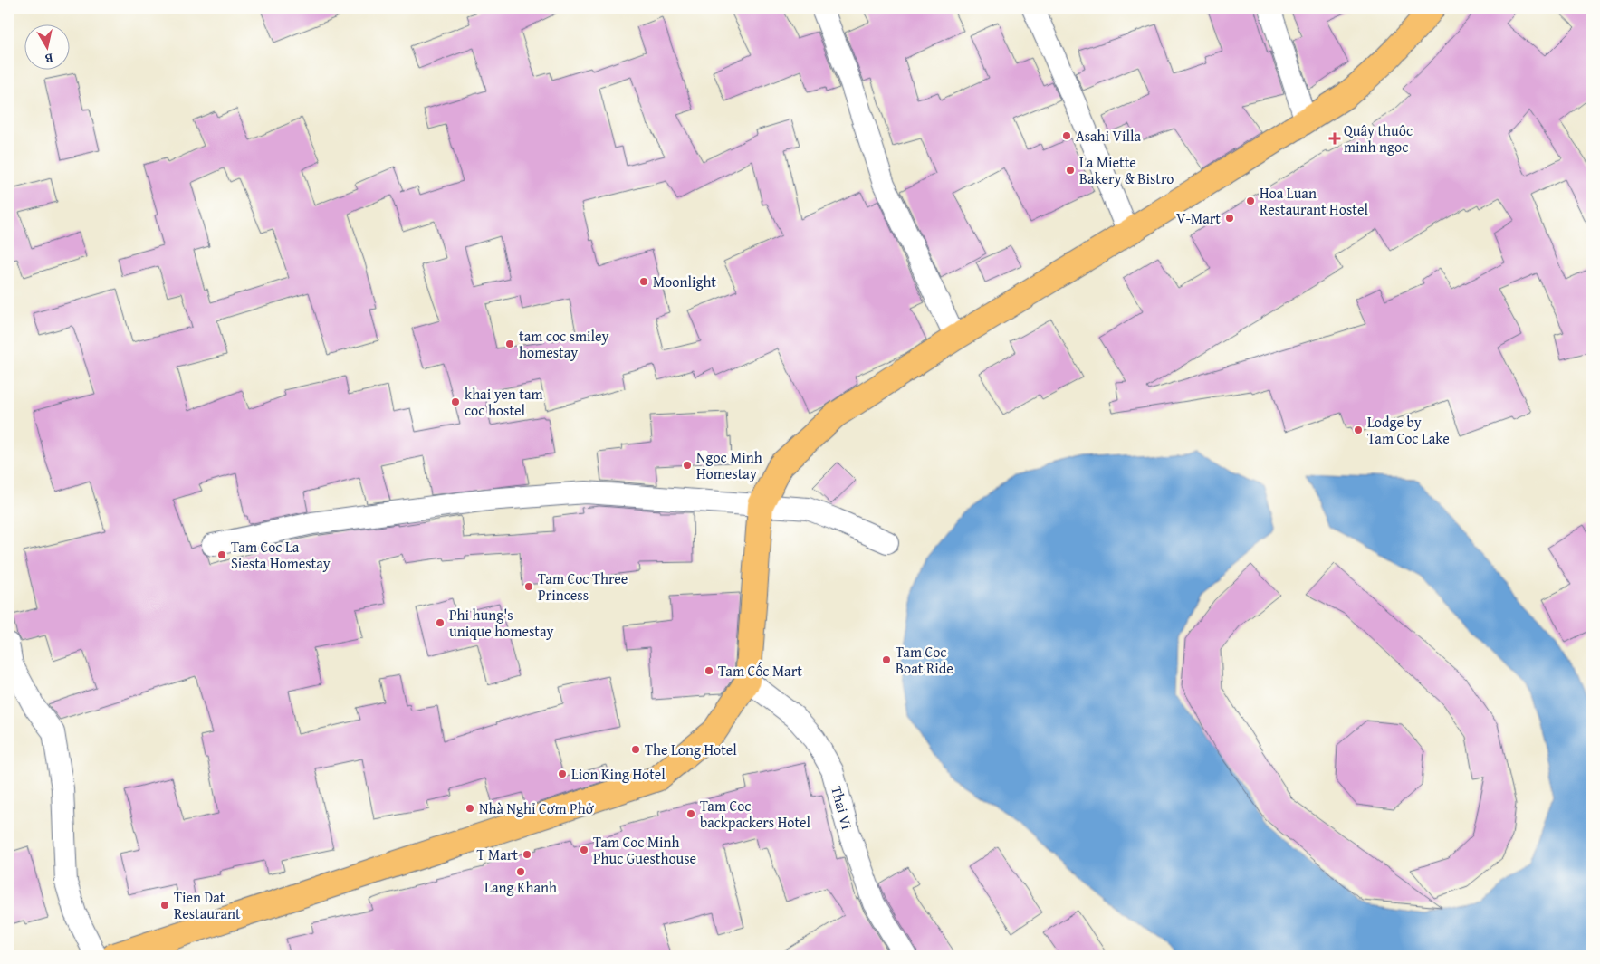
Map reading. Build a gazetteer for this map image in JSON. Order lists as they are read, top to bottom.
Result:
{
  "streets": {
    "street": ["Thai Vi"]
  },
  "places": {
    "other": [
      "Asahi Villa",
      "La Miette Bakery & Bistro",
      "Hoa Luan Restaurant Hostel",
      "V-Mart",
      "Moonlight",
      "tam coc smiley homestay",
      "khai yen tam coc hostel",
      "Lodge by Tam Coc Lake",
      "Ngoc Minh Homestay",
      "Tam Coc La Siesta Homestay",
      "Tam Coc Three Princess",
      "Phi hung's unique homestay",
      "Tam Coc Boat Ride",
      "Tam Cốc Mart",
      "The Long Hotel",
      "Lion King Hotel",
      "Nhà Nghỉ Cơm Phở",
      "Tam Coc backpackers Hotel",
      "Tam Coc Minh Phuc Guesthouse",
      "T Mart",
      "Lang Khanh",
      "Tien Dat Restaurant"
    ],
    "health": ["Quây thuôc minh ngoc"]
  },
  "north": "bottom"
}
